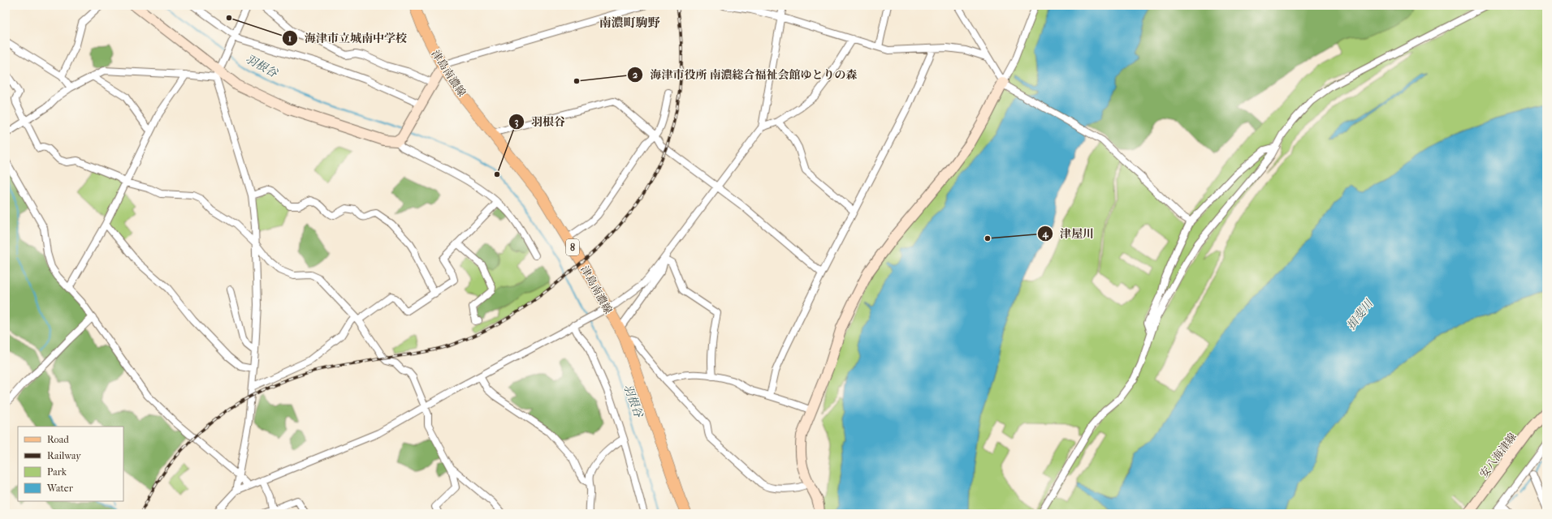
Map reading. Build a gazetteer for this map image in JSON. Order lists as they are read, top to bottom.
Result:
{
  "streets": {
    "main road": ["津島南濃線", "8"],
    "street": ["安八海津線"]
  },
  "districts": ["南濃町駒野"],
  "water": ["羽根谷", "揖斐川"],
  "places": [
    "海津市立城南中学校",
    "海津市役所 南濃総合福祉会館ゆとりの森",
    "羽根谷",
    "津屋川"
  ],
  "legend": [
    "Road",
    "Railway",
    "Park",
    "Water"
  ]
}
